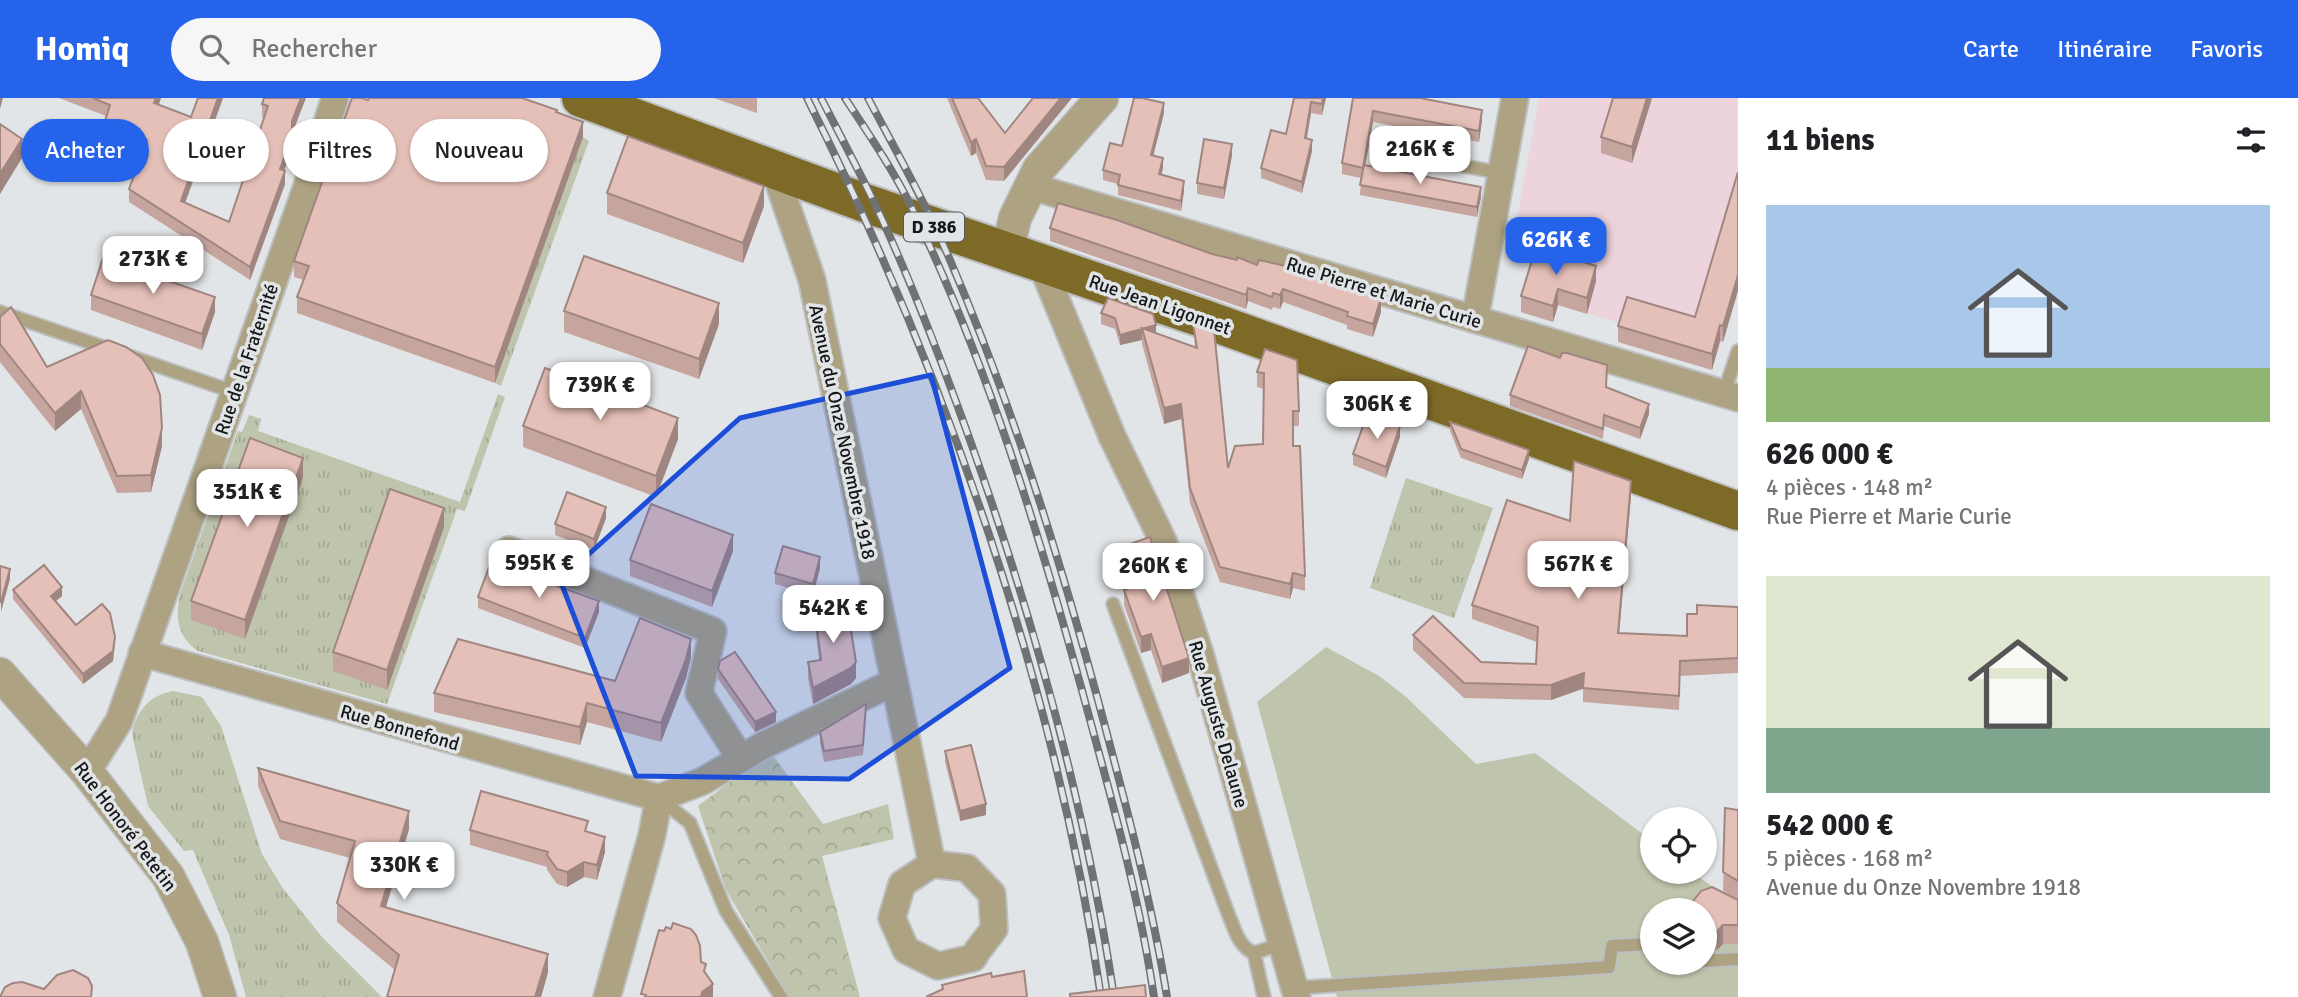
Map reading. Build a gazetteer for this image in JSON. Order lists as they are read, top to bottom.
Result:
{
  "streets": {
    "main road": ["D 386", "Rue Jean Ligonnet"],
    "street": [
      "Rue Pierre et Marie Curie",
      "Rue de la Fraternité",
      "Avenue du Onze Novembre 1918",
      "Rue Auguste Delaune",
      "Rue Bonnefond",
      "Rue Honoré Petetin"
    ]
  },
  "crossings": [
    ["Rue Jean Ligonnet", "Avenue du Onze Novembre 1918"],
    ["Rue Jean Ligonnet", "Rue Auguste Delaune"],
    ["Rue de la Fraternité", "Rue Bonnefond"],
    ["Rue de la Fraternité", "Rue Honoré Petetin"]
  ],
  "page": {
    "header": "Homiq",
    "search": "Rechercher",
    "nav": ["Carte", "Itinéraire", "Favoris"],
    "heading": "11 biens",
    "chip": [
      "Acheter",
      "Louer",
      "Filtres",
      "Nouveau"
    ],
    "price": [
      "216K €",
      "626K €",
      "273K €",
      "739K €",
      "306K €",
      "351K €",
      "595K €",
      "567K €",
      "260K €",
      "542K €",
      "330K €"
    ],
    "list": [
      {
        "name": "626 000 €",
        "note": "4 pièces · 148 m² · Rue Pierre et Marie Curie"
      },
      {
        "name": "542 000 €",
        "note": "5 pièces · 168 m² · Avenue du Onze Novembre 1918"
      }
    ]
  }
}
